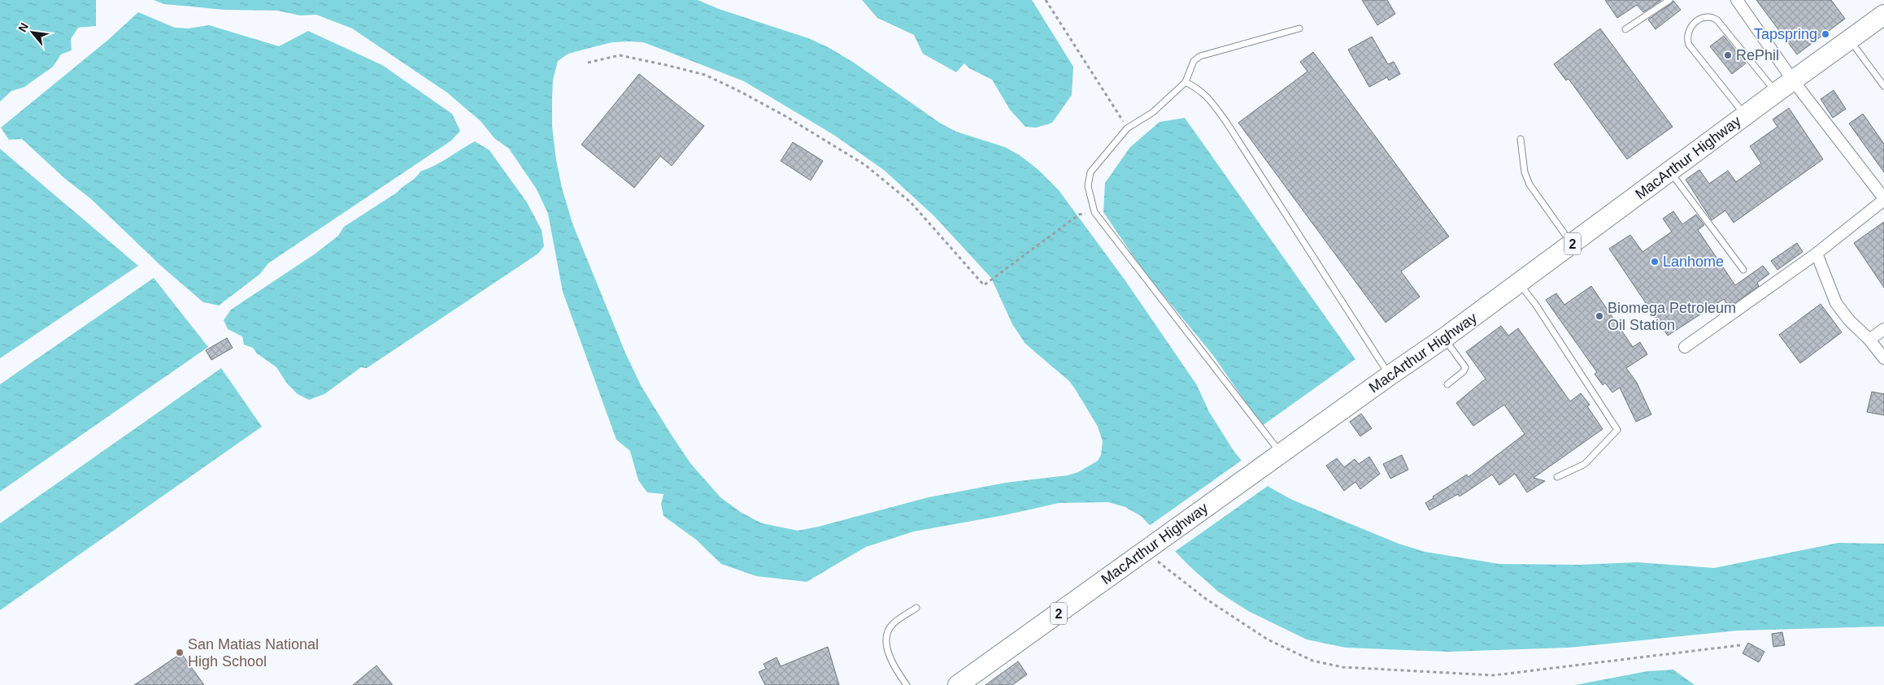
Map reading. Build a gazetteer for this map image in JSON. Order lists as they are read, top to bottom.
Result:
{
  "streets": {
    "highway": ["MacArthur Highway", "2"]
  },
  "places": [
    "Tapspring",
    "RePhil",
    "Lanhome",
    "Biomega Petroleum Oil Station",
    "San Matias National High School"
  ],
  "north": "top left"
}
